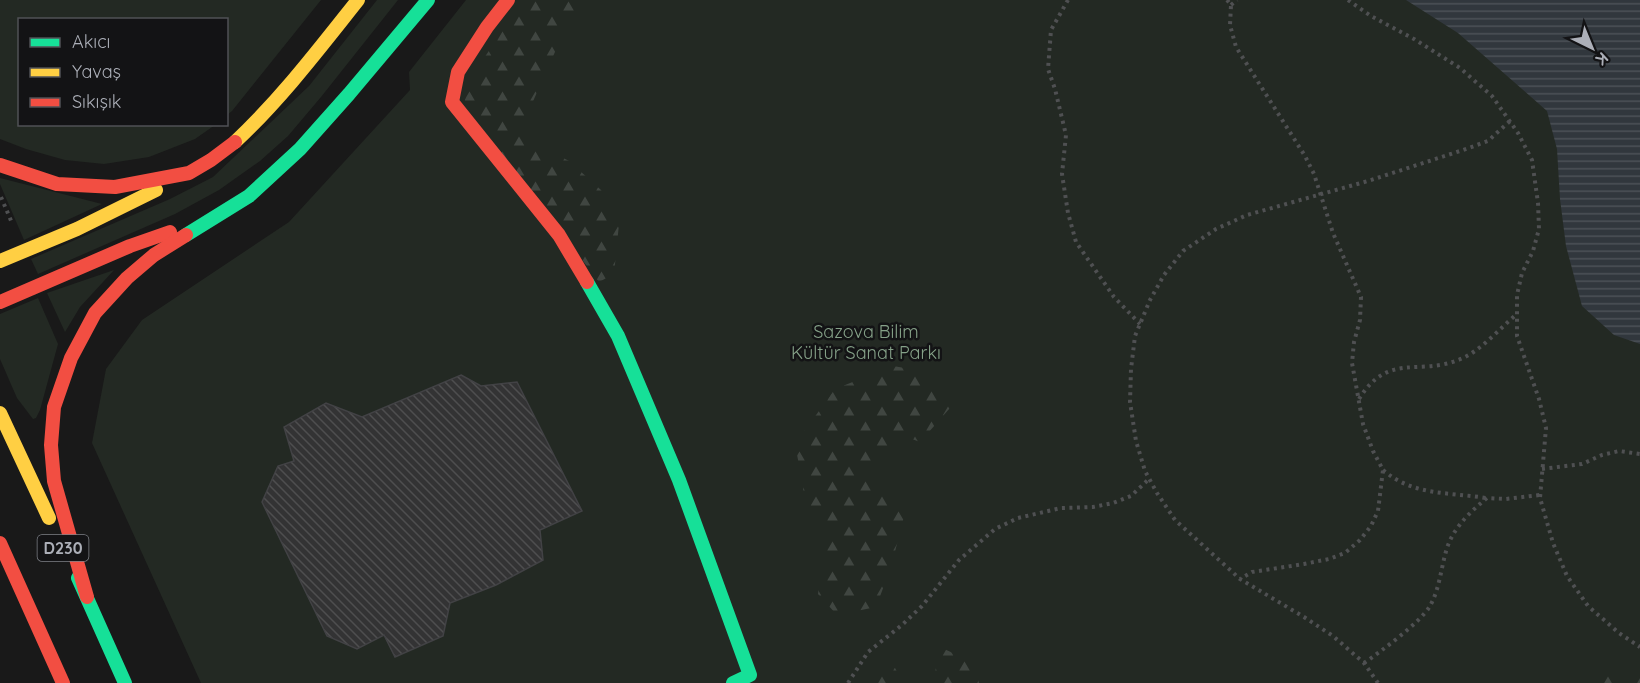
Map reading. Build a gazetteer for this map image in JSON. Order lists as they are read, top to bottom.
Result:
{
  "streets": {
    "main road": ["D230"]
  },
  "parks": ["Sazova Bilim Kültür Sanat Parkı"],
  "legend": ["Akıcı", "Yavaş", "Sıkışık"],
  "north": "bottom right"
}
